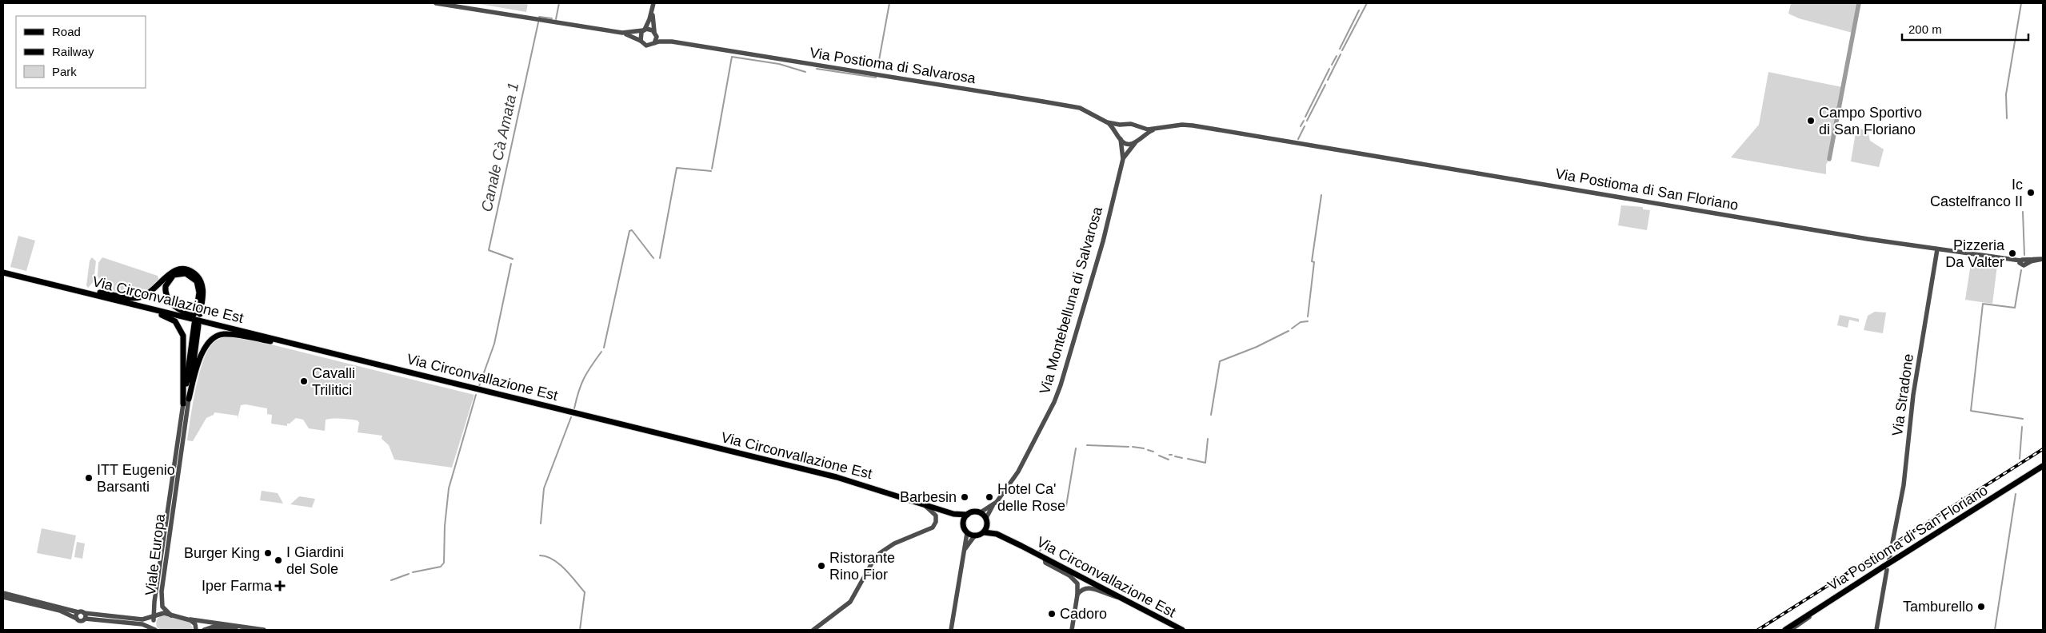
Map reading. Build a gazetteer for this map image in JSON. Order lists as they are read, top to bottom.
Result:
{
  "streets": {
    "main road": ["Via Postioma di San Floriano", "Via Circonvallazione Est"],
    "street": [
      "Via Postioma di Salvarosa",
      "Via Montebelluna di Salvarosa",
      "Via Stradone",
      "Viale Europa"
    ]
  },
  "crossings": [
    ["Via Postioma di Salvarosa", "Via Postioma di San Floriano"],
    ["Via Postioma di Salvarosa", "Via Montebelluna di Salvarosa"],
    ["Via Postioma di San Floriano", "Via Stradone"]
  ],
  "water": ["Canale Cà Amata 1"],
  "places": {
    "other": [
      "Campo Sportivo di San Floriano",
      "Ic Castelfranco II",
      "Pizzeria Da Valter",
      "Cavalli Trilitici",
      "ITT Eugenio Barsanti",
      "Barbesin",
      "Hotel Ca' delle Rose",
      "Burger King",
      "I Giardini del Sole",
      "Ristorante Rino Fior",
      "Tamburello",
      "Cadoro"
    ],
    "health": ["Iper Farma"]
  },
  "legend": ["Road", "Railway", "Park"],
  "scale_bar": "200 m"
}
